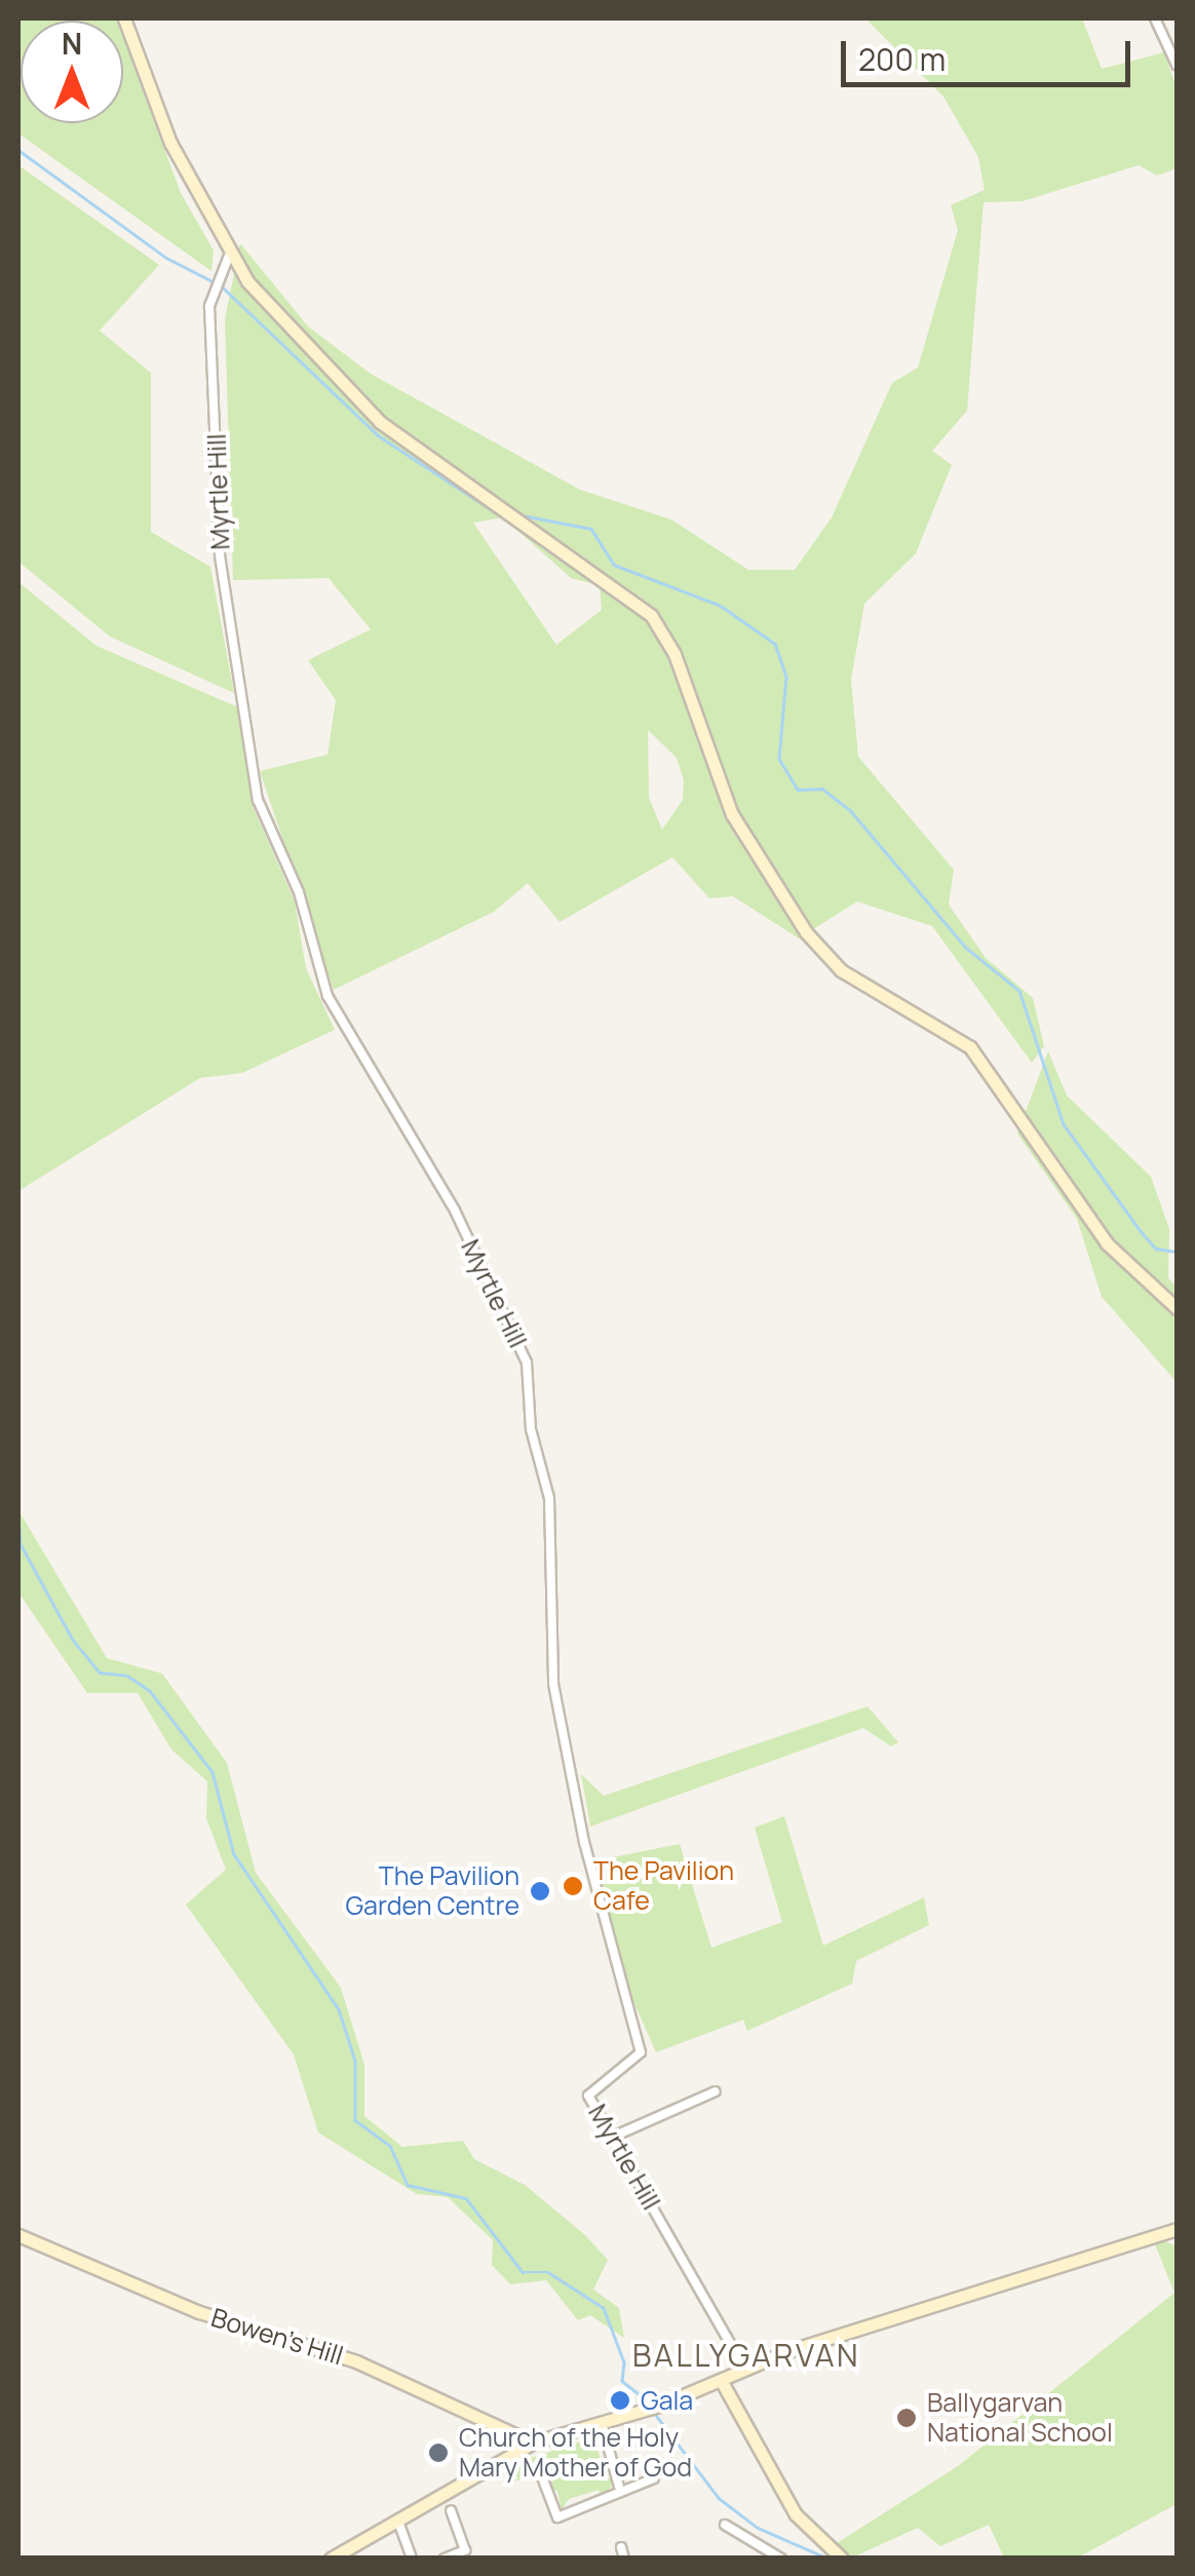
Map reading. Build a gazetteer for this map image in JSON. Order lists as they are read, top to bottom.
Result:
{
  "streets": {
    "street": ["Myrtle Hill", "Bowen's Hill"]
  },
  "districts": ["BALLYGARVAN"],
  "places": [
    "The Pavilion Cafe",
    "The Pavilion Garden Centre",
    "Gala",
    "Ballygarvan National School",
    "Church of the Holy Mary Mother of God"
  ],
  "scale_bar": "200 m",
  "north": "top"
}
